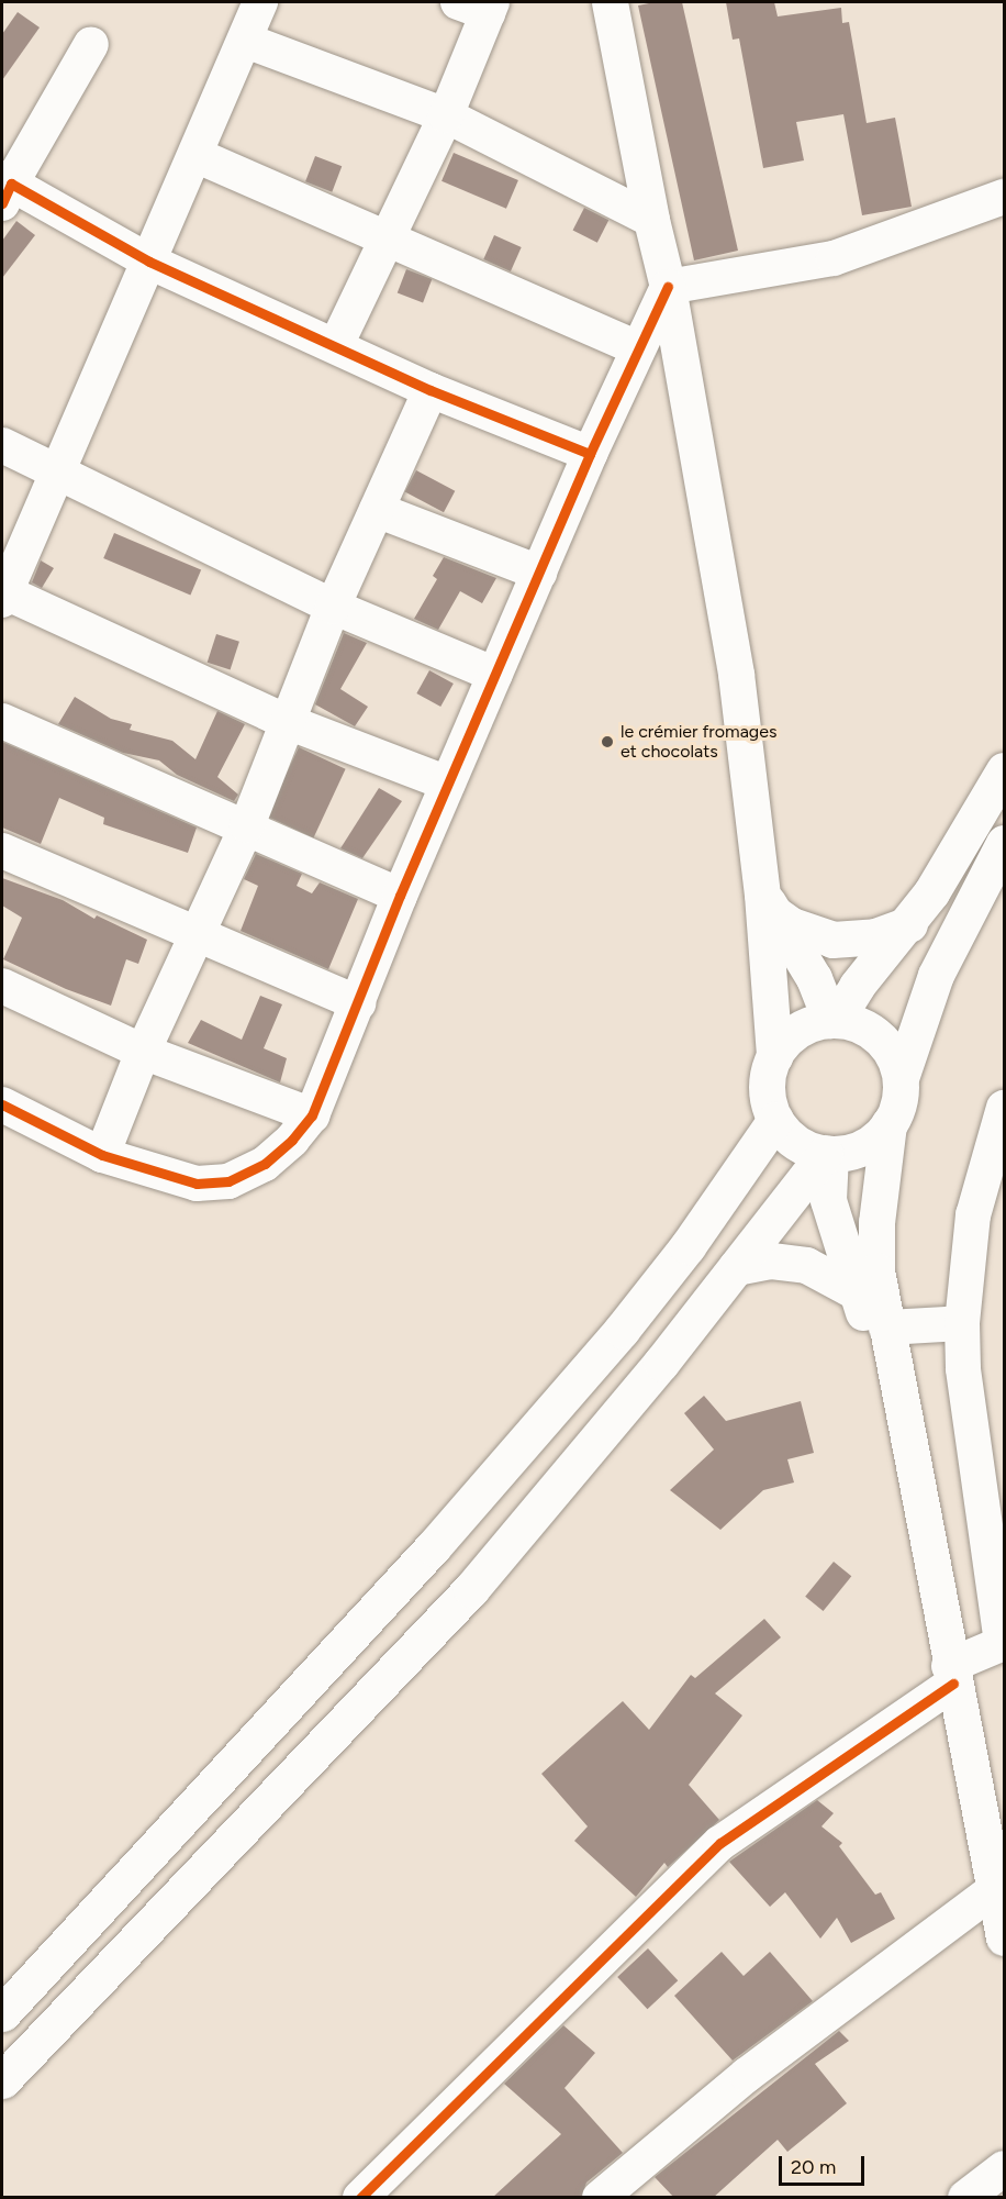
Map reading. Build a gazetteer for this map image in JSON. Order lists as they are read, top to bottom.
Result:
{
  "places": ["le crémier fromages et chocolats"],
  "scale_bar": "20 m"
}
